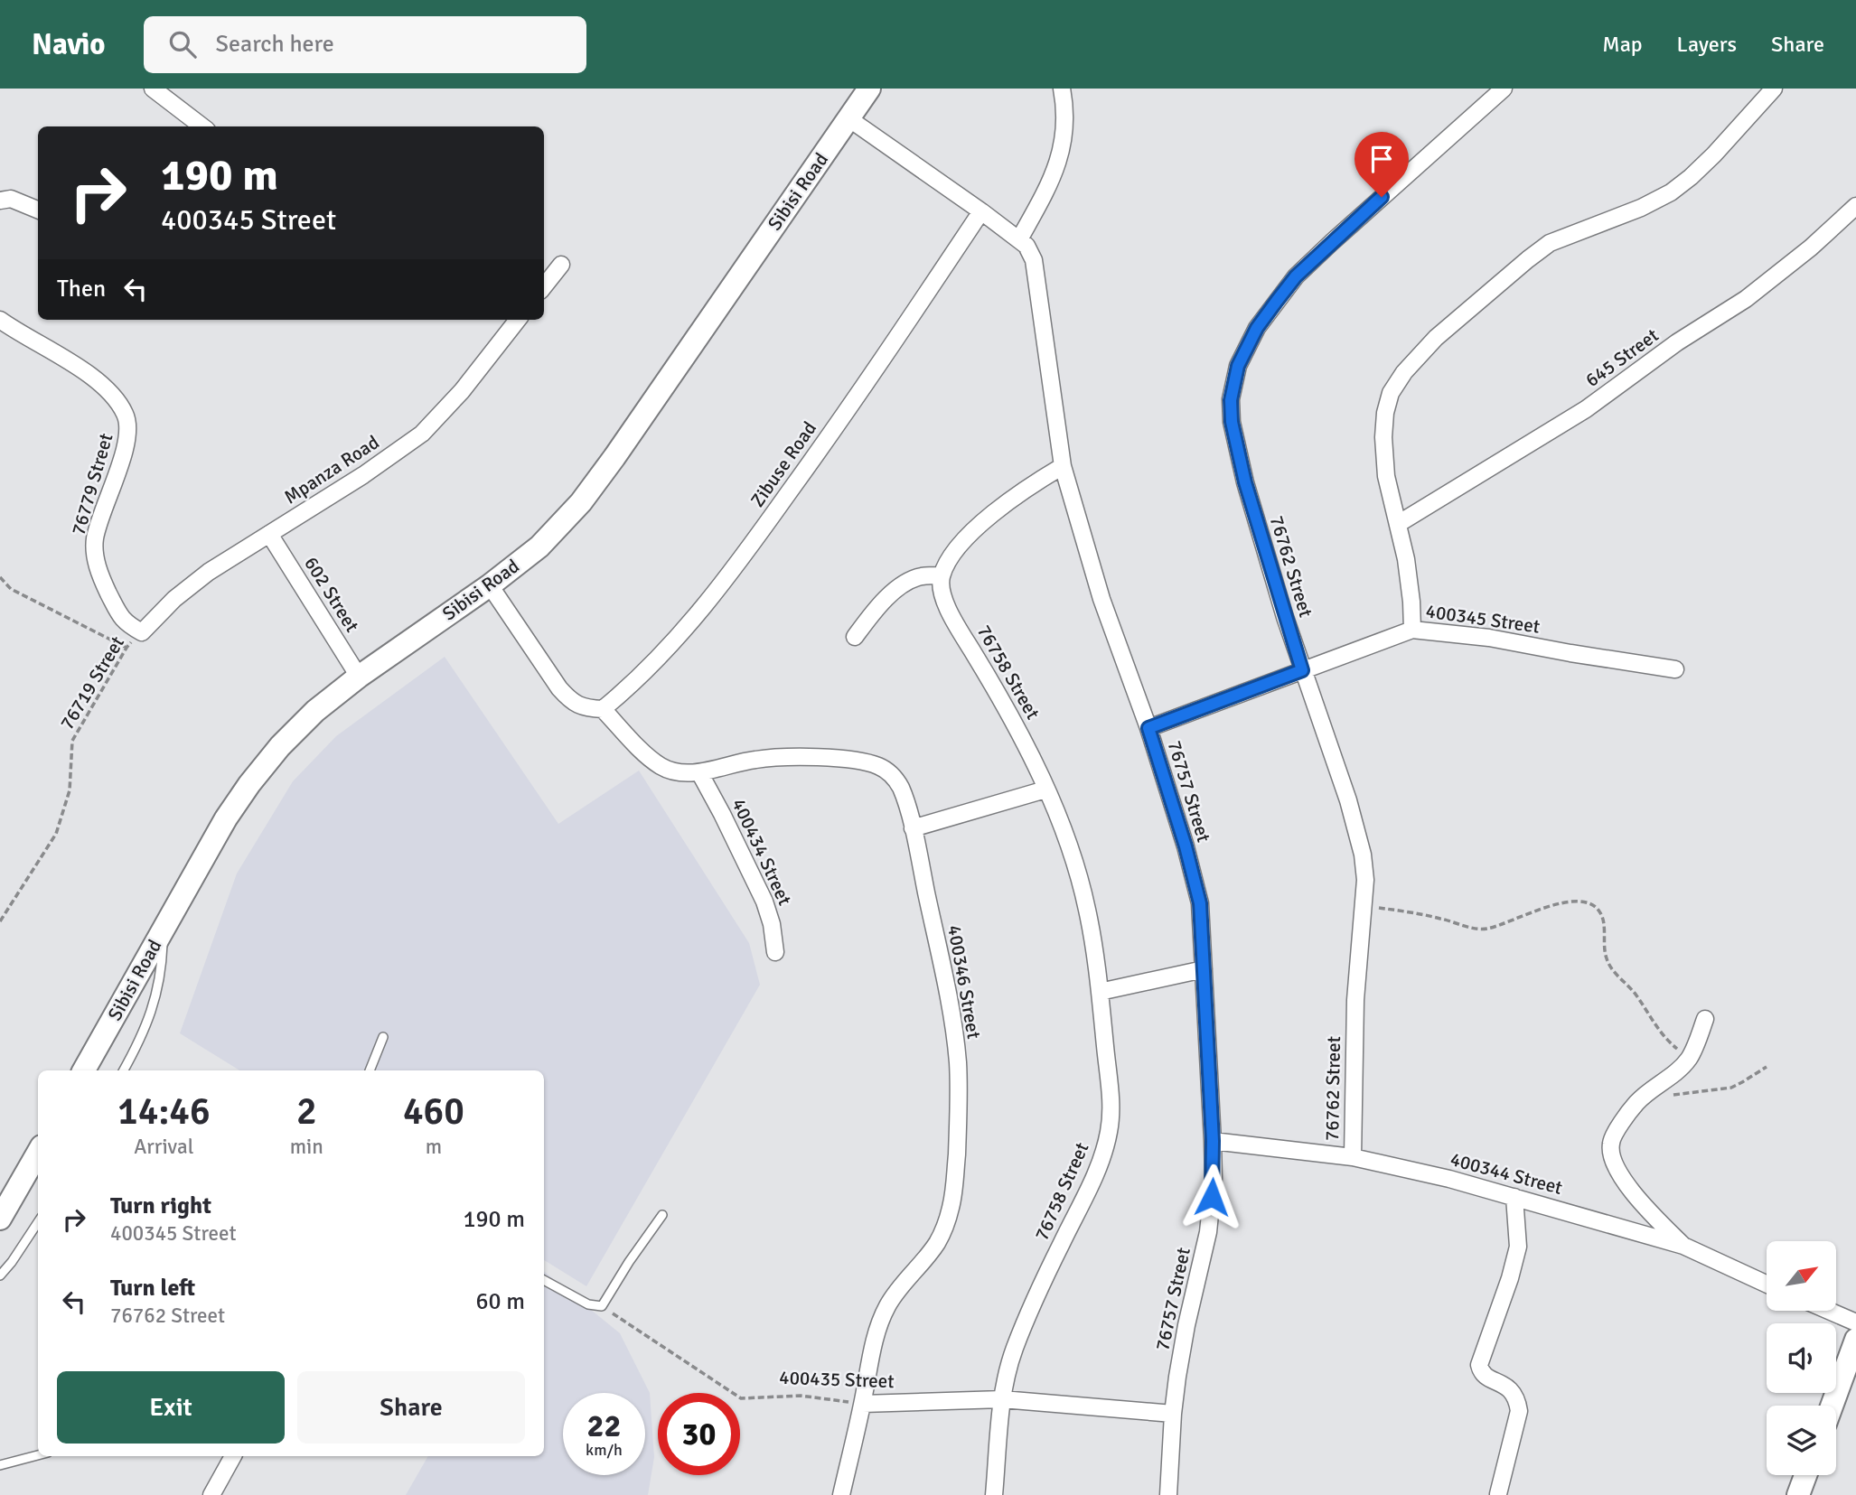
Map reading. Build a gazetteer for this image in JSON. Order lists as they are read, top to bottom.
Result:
{
  "streets": {
    "street": [
      "Sibisi Road",
      "645 Street",
      "Zibuse Road",
      "Mpanza Road",
      "76779 Street",
      "76762 Street",
      "602 Street",
      "400345 Street",
      "76758 Street",
      "76757 Street",
      "400434 Street",
      "400346 Street",
      "400344 Street",
      "400435 Street"
    ],
    "path": ["76719 Street"]
  },
  "crossings": [
    ["Sibisi Road", "602 Street"],
    ["Zibuse Road", "76757 Street"],
    ["Zibuse Road", "400346 Street"],
    ["Mpanza Road", "76779 Street"],
    ["Mpanza Road", "602 Street"],
    ["Mpanza Road", "76719 Street"],
    ["76779 Street", "76719 Street"],
    ["76762 Street", "400345 Street"],
    ["76762 Street", "400344 Street"],
    ["400345 Street", "76757 Street"],
    ["76758 Street", "400435 Street"],
    ["76757 Street", "400344 Street"],
    ["76757 Street", "400435 Street"],
    ["400434 Street", "400346 Street"],
    ["400346 Street", "400435 Street"]
  ],
  "north": "top right",
  "page": {
    "header": "Navio",
    "search": "Search here",
    "nav": ["Map", "Layers", "Share"],
    "turn": ["190 m", "400345 Street"],
    "then": "Then",
    "eta": [
      "14:46",
      "Arrival",
      "2",
      "min",
      "460",
      "m"
    ],
    "list": [
      {
        "name": "Turn right",
        "note": "400345 Street",
        "value": "190 m"
      },
      {
        "name": "Turn left",
        "note": "76762 Street",
        "value": "60 m"
      }
    ],
    "buttons": ["Exit", "Share"],
    "speed": "22 km/h",
    "limit": "30"
  }
}
